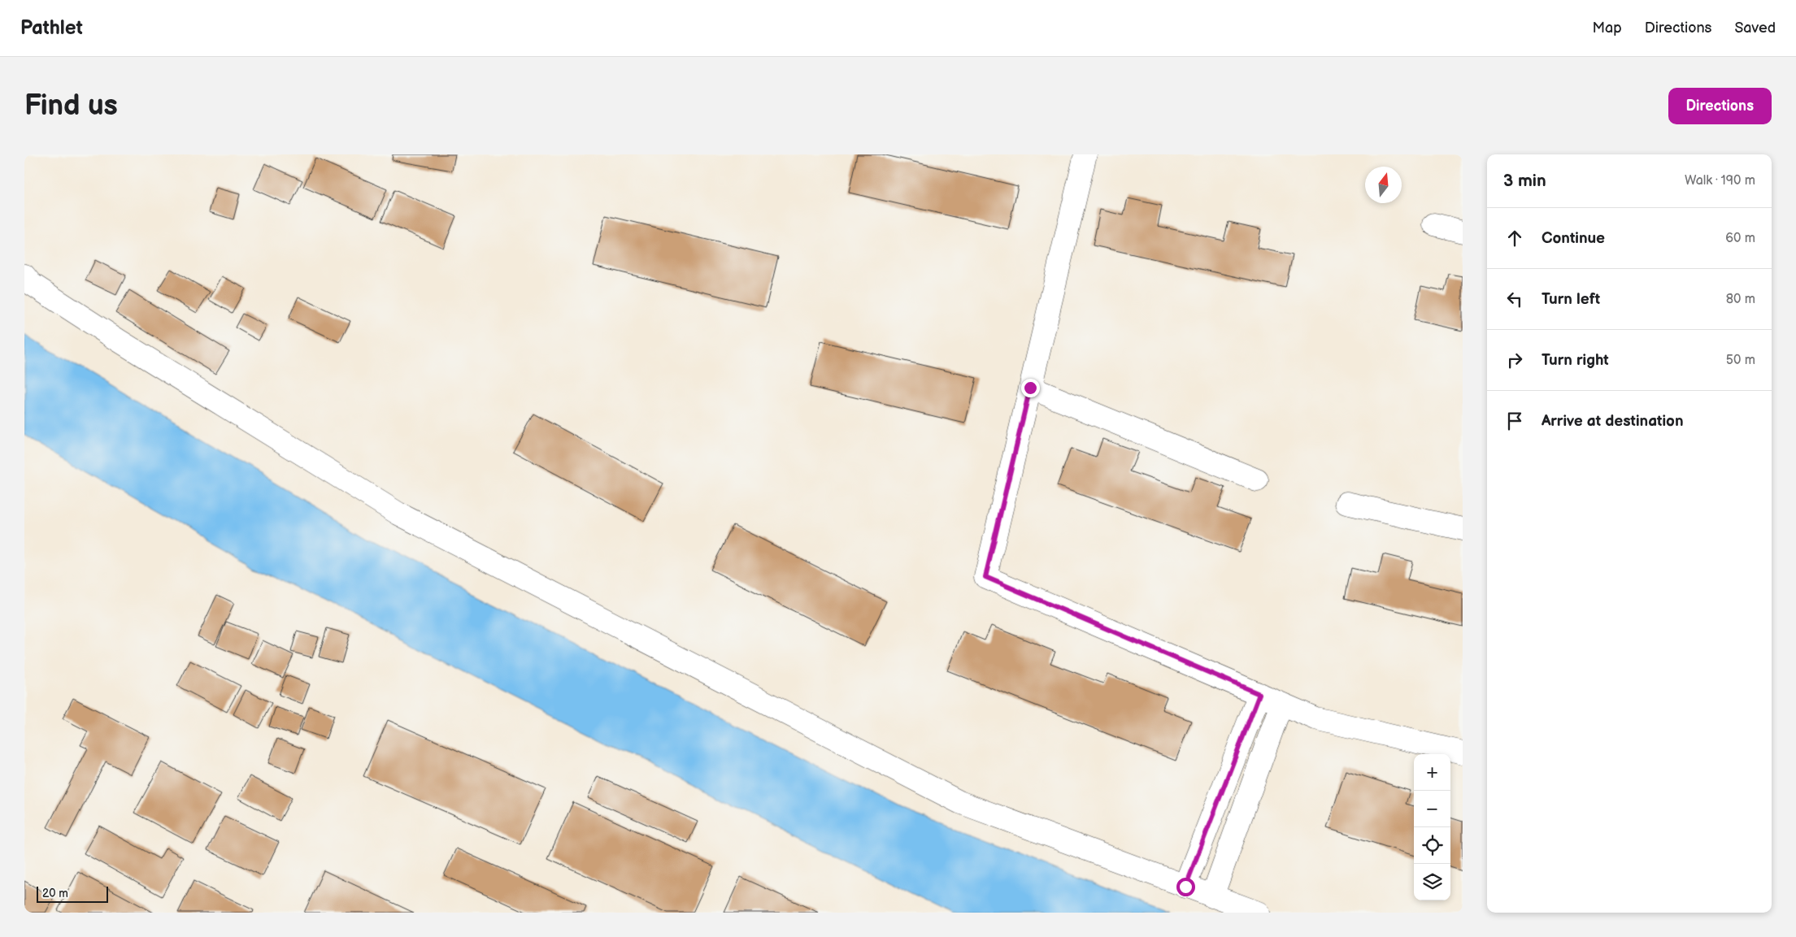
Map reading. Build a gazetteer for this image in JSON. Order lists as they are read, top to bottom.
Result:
{
  "scale_bar": "20 m",
  "north": "top",
  "page": {
    "header": "Pathlet",
    "nav": ["Map", "Directions", "Saved"],
    "buttons": "Directions",
    "title": "Find us",
    "heading": ["3 min", "Walk · 190 m"],
    "list": [
      ["Continue", "60 m"],
      ["Turn left", "80 m"],
      ["Turn right", "50 m"],
      "Arrive at destination"
    ],
    "map_buttons": ["+", "−"],
    "scale": "20 m"
  }
}
